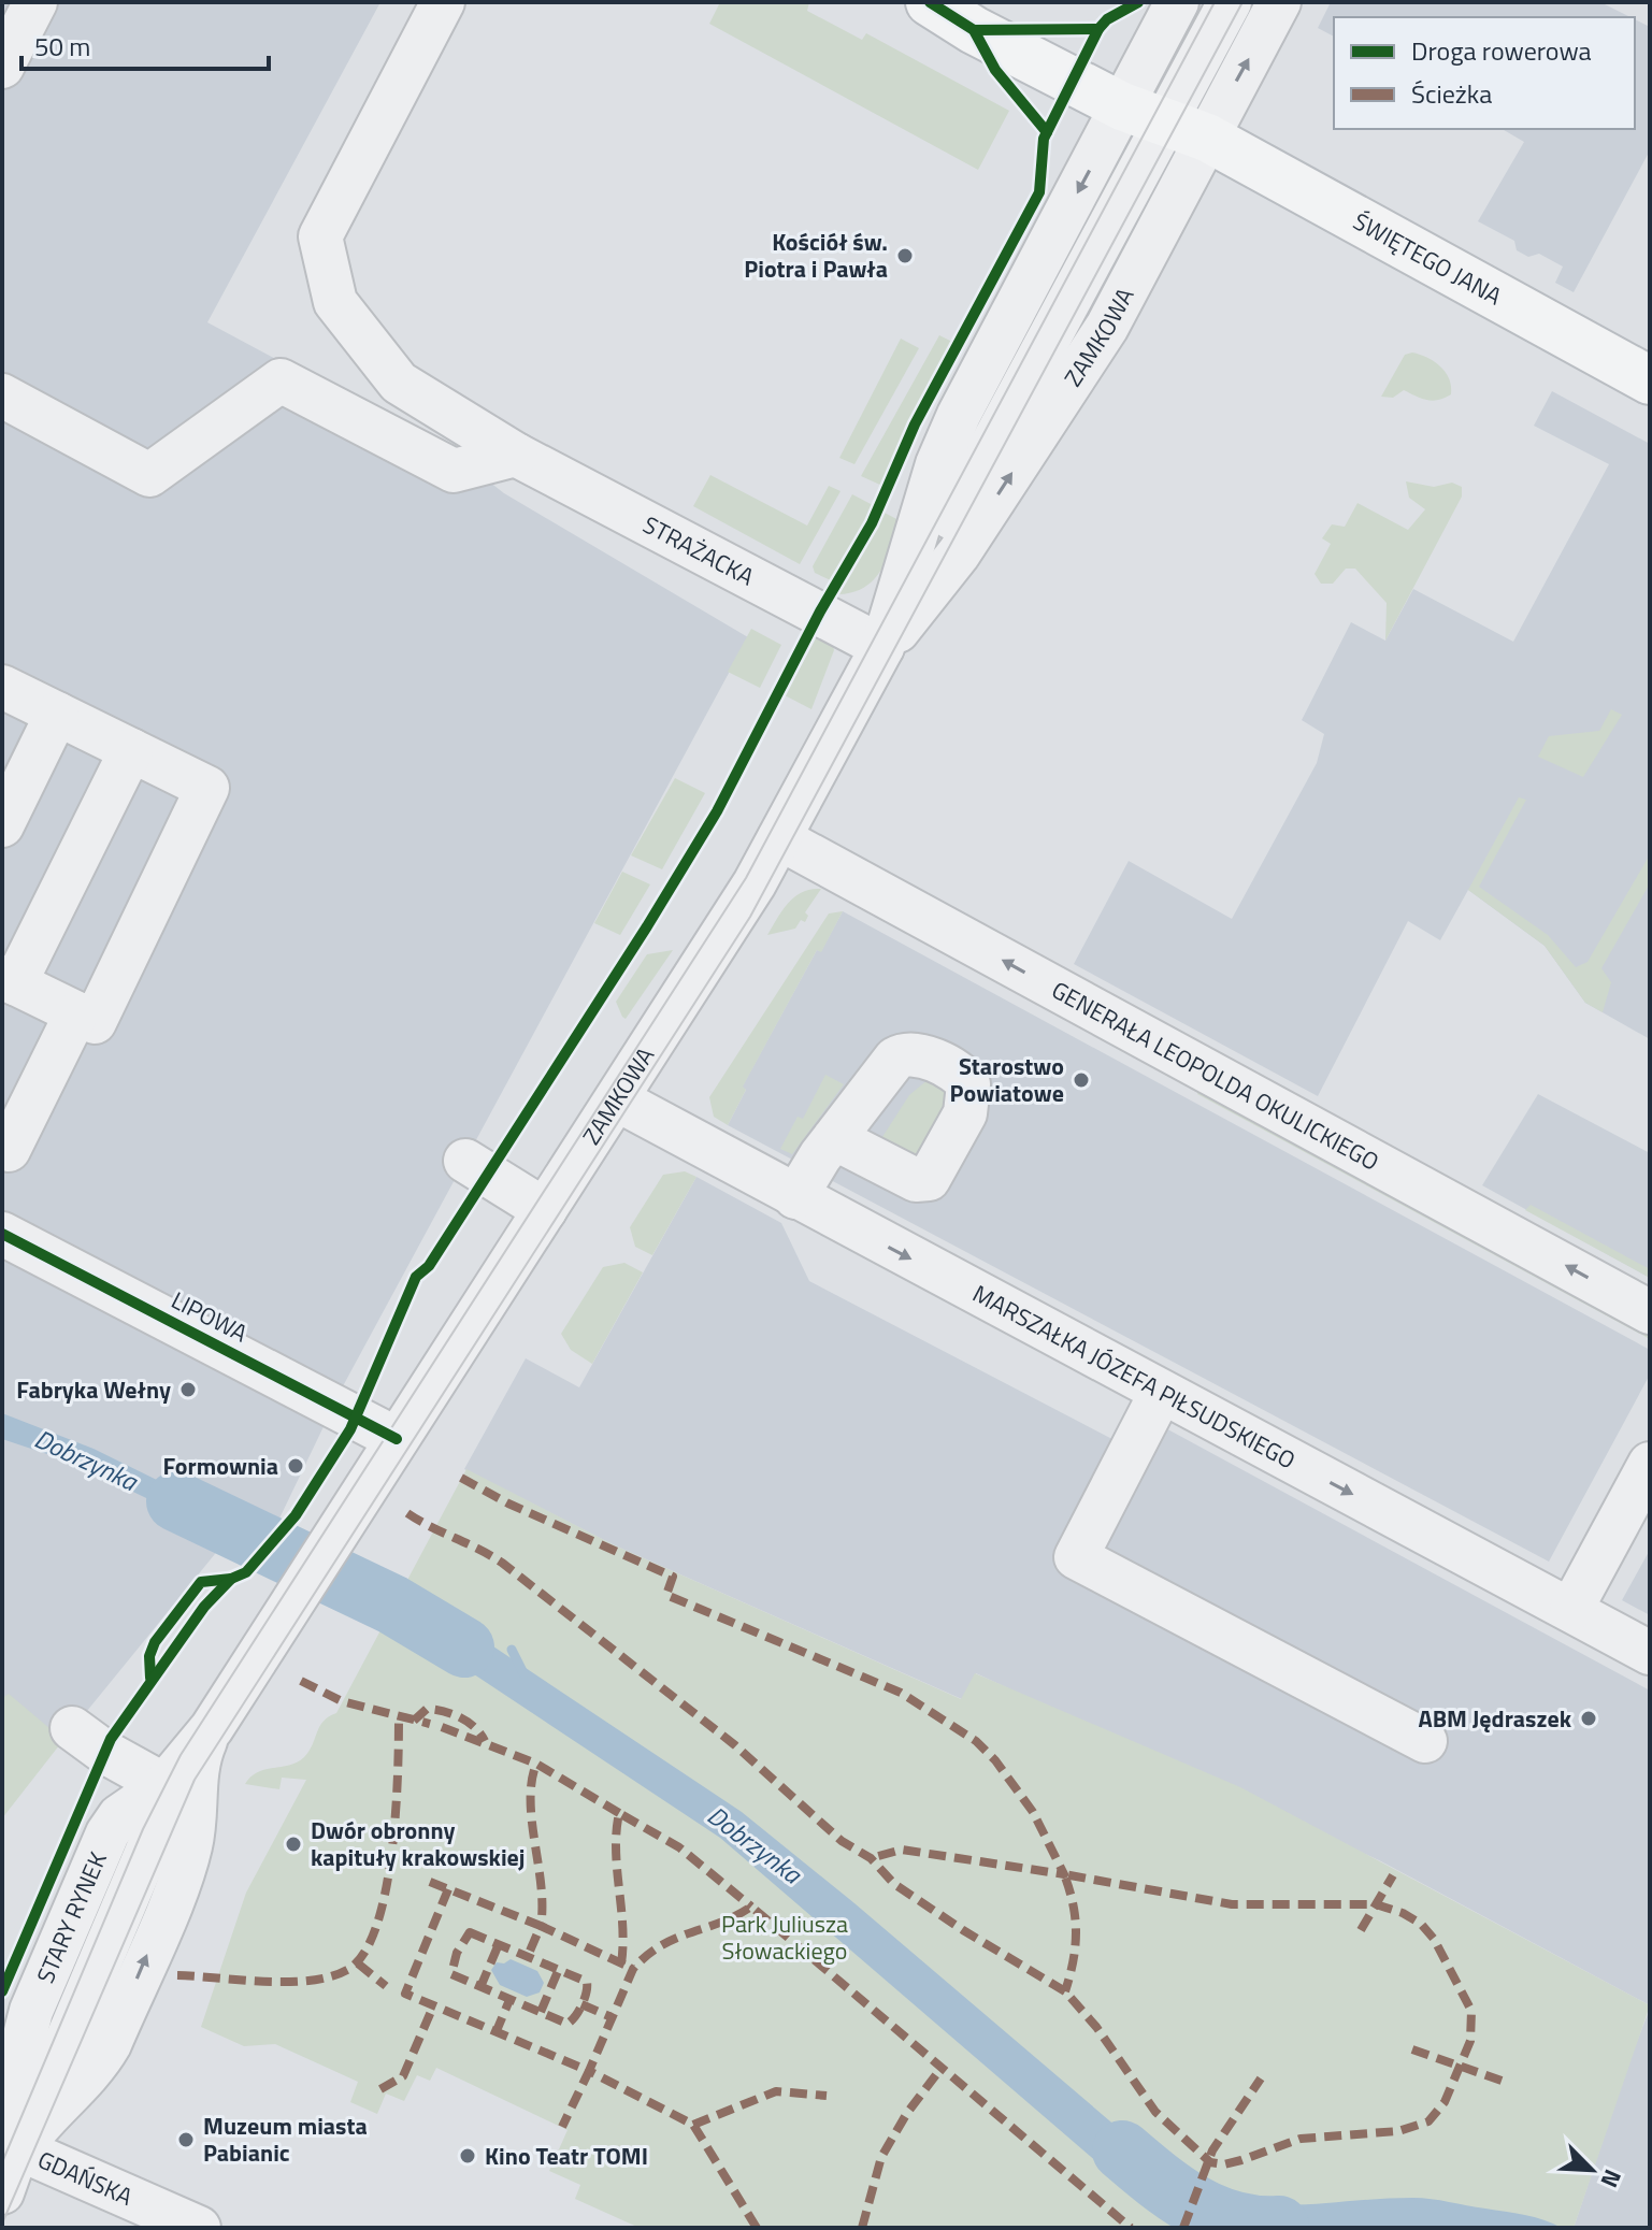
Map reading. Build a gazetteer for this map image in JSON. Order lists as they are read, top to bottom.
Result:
{
  "streets": {
    "main road": ["ŚWIĘTEGO JANA"],
    "street": [
      "ZAMKOWA",
      "STRAŻACKA",
      "GENERAŁA LEOPOLDA OKULICKIEGO",
      "LIPOWA",
      "MARSZAŁKA JÓZEFA PIŁSUDSKIEGO",
      "STARY RYNEK",
      "GDAŃSKA"
    ]
  },
  "crossings": [
    ["ŚWIĘTEGO JANA", "ZAMKOWA"],
    ["ZAMKOWA", "STRAŻACKA"],
    ["ZAMKOWA", "GENERAŁA LEOPOLDA OKULICKIEGO"],
    ["ZAMKOWA", "LIPOWA"],
    ["ZAMKOWA", "MARSZAŁKA JÓZEFA PIŁSUDSKIEGO"],
    ["ZAMKOWA", "STARY RYNEK"],
    ["STARY RYNEK", "GDAŃSKA"]
  ],
  "one_way": ["GENERAŁA LEOPOLDA OKULICKIEGO", "MARSZAŁKA JÓZEFA PIŁSUDSKIEGO"],
  "water": ["Dobrzynka"],
  "parks": ["Park Juliusza Słowackiego"],
  "places": [
    "Kościół św. Piotra i Pawła",
    "Starostwo Powiatowe",
    "Fabryka Wełny",
    "Formownia",
    "ABM Jędraszek",
    "Dwór obronny kapituły krakowskiej",
    "Muzeum miasta Pabianic",
    "Kino Teatr TOMI"
  ],
  "legend": ["Droga rowerowa", "Ścieżka"],
  "scale_bar": "50 m",
  "north": "bottom right"
}
